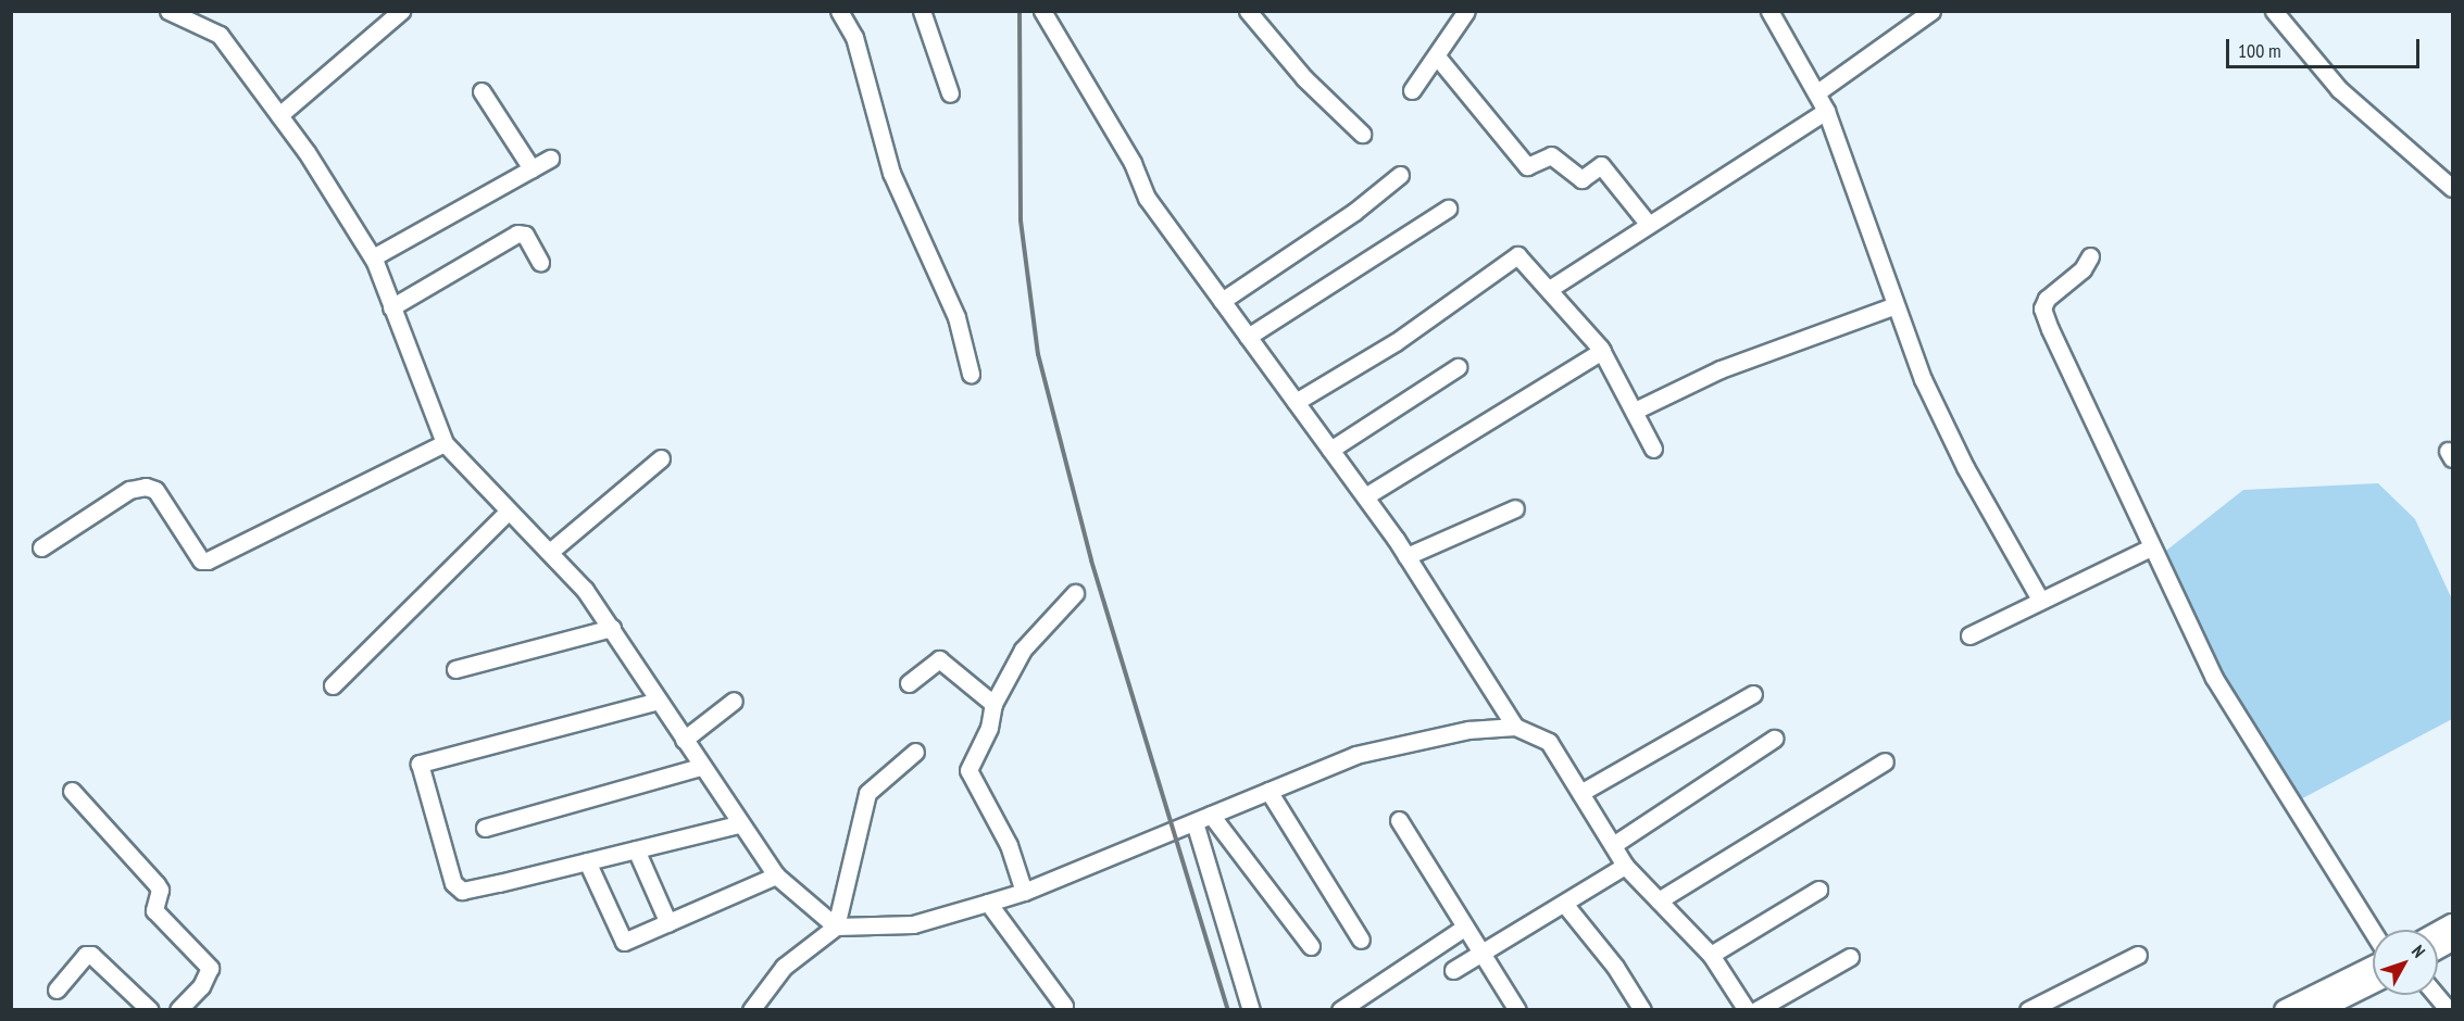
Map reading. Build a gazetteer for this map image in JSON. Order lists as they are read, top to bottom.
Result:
{
  "scale_bar": "100 m",
  "north": "top right"
}
